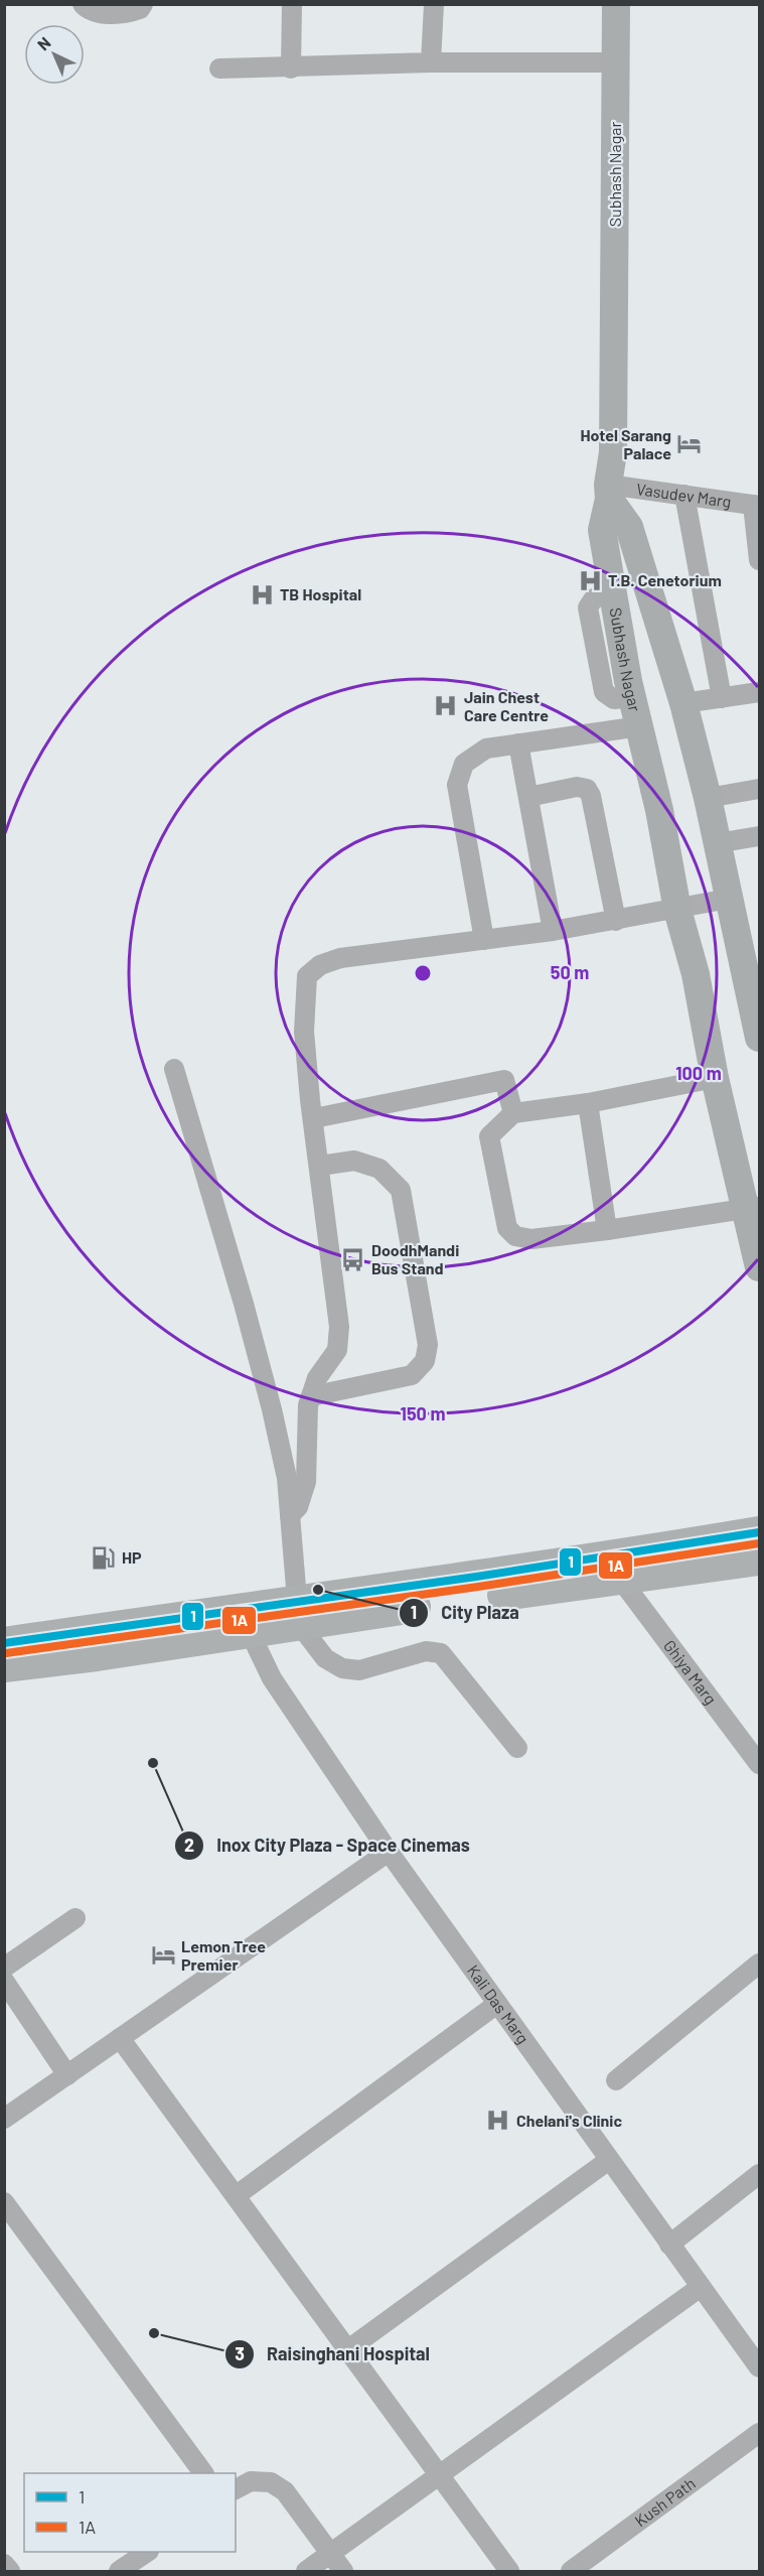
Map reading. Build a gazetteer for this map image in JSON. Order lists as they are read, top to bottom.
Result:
{
  "streets": {
    "street": [
      "Subhash Nagar",
      "Vasudev Marg",
      "Ghiya Marg",
      "Kali Das Marg",
      "Kush Path"
    ]
  },
  "crossings": [
    ["Subhash Nagar", "Vasudev Marg"]
  ],
  "places": {
    "hotel": ["Hotel Sarang Palace", "Lemon Tree Premier"],
    "hospital": [
      "T.B. Cenetorium",
      "TB Hospital",
      "Jain Chest Care Centre",
      "Chelani's Clinic"
    ],
    "bus stop": ["DoodhMandi Bus Stand"],
    "fuel station": ["HP"],
    "other": ["City Plaza", "Inox City Plaza - Space Cinemas", "Raisinghani Hospital"]
  },
  "lines": ["transit line 1", "transit line 1A"],
  "legend": ["1", "1A"],
  "north": "top left",
  "rings": ["50 m", "100 m", "150 m"]
}
